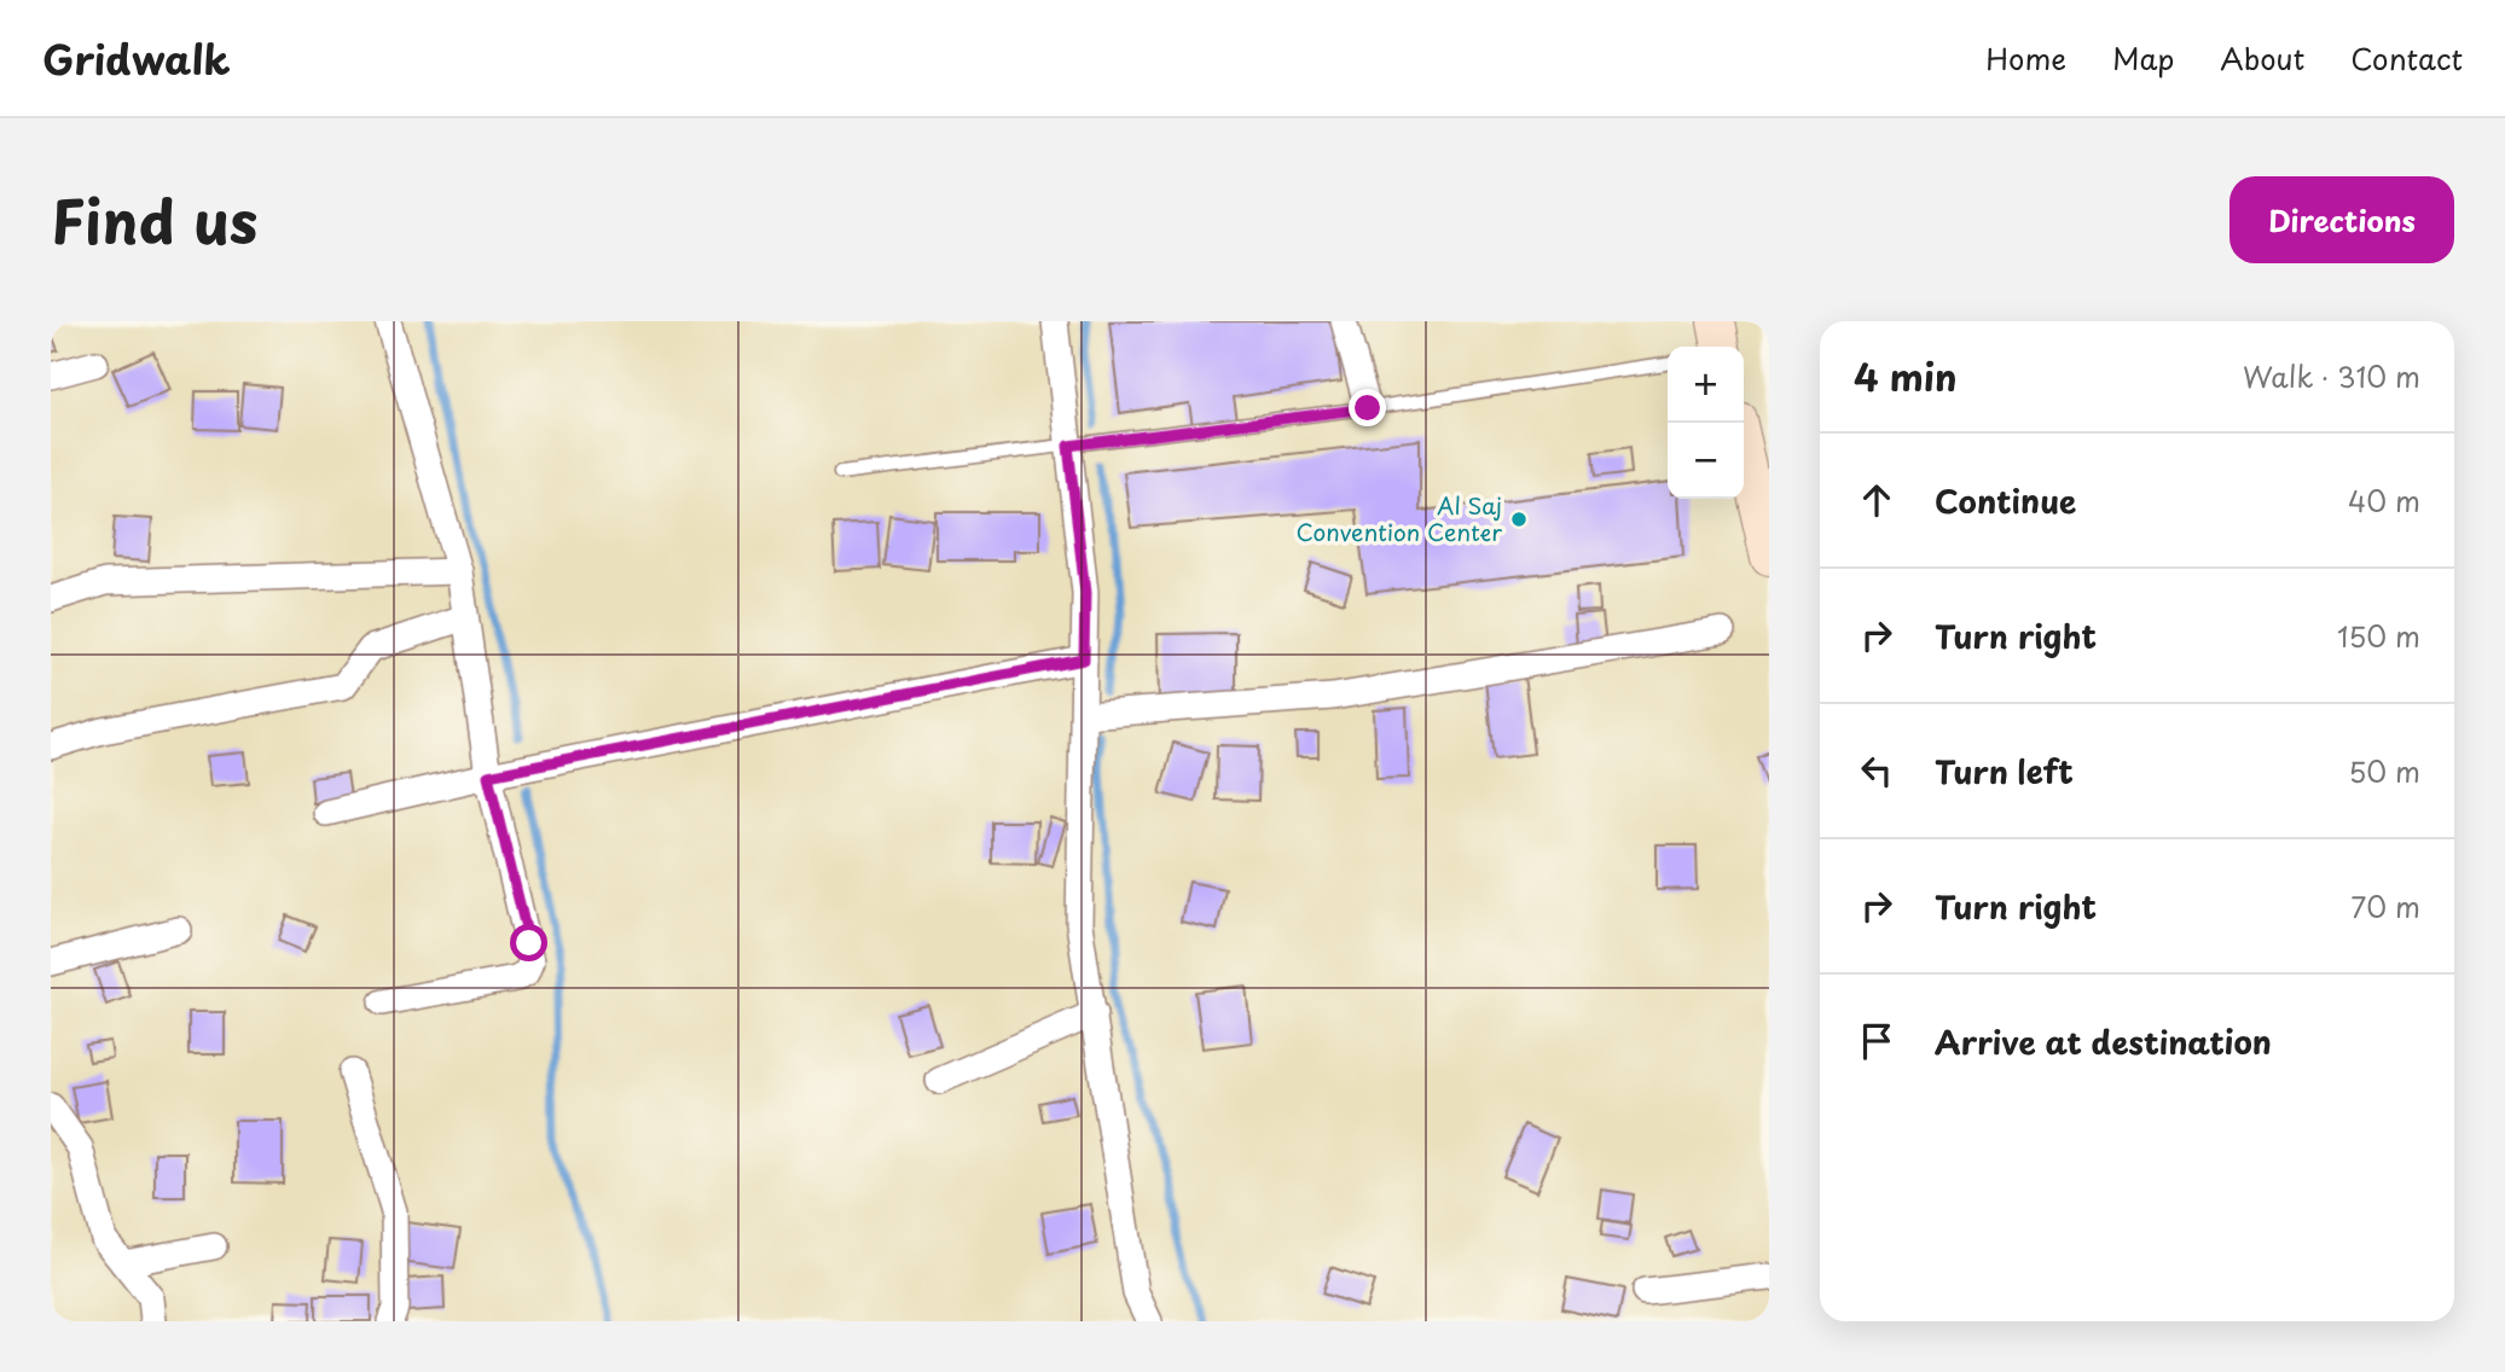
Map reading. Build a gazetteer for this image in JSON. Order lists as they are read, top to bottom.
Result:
{
  "places": ["Al Saj Convention Center"],
  "page": {
    "header": "Gridwalk",
    "nav": [
      "Home",
      "Map",
      "About",
      "Contact"
    ],
    "title": "Find us",
    "buttons": "Directions",
    "heading": ["4 min", "Walk · 310 m"],
    "map_buttons": ["+", "−"],
    "list": [
      ["Continue", "40 m"],
      ["Turn right", "150 m"],
      ["Turn left", "50 m"],
      ["Turn right", "70 m"],
      "Arrive at destination"
    ]
  }
}
